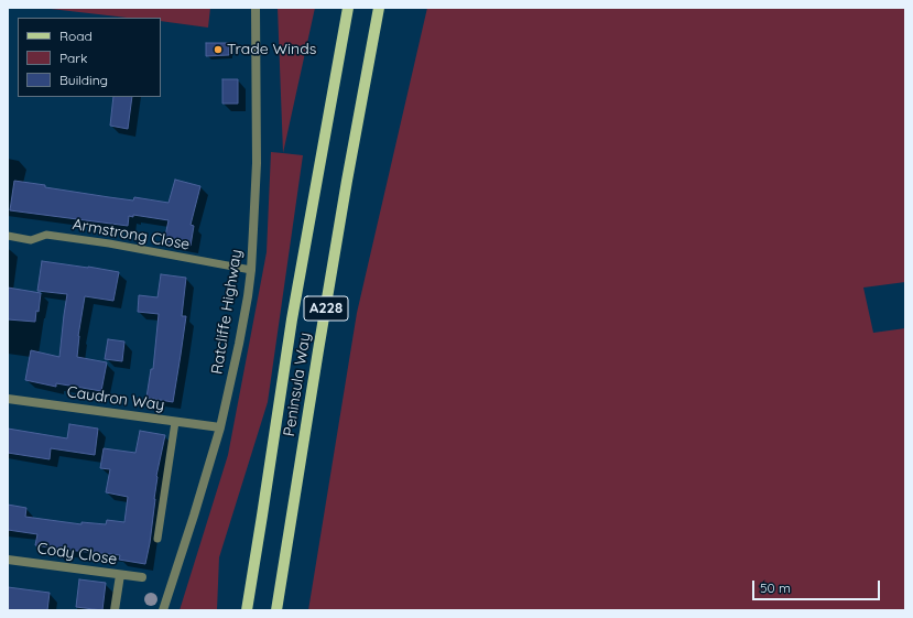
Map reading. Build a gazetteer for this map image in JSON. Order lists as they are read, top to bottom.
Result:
{
  "streets": {
    "main road": ["A228", "Peninsula Way"],
    "street": ["Ratcliffe Highway", "Caudron Way", "Cody Close"],
    "lane": ["Armstrong Close"]
  },
  "crossings": [
    ["Armstrong Close", "Ratcliffe Highway"],
    ["Ratcliffe Highway", "Caudron Way"]
  ],
  "places": ["Trade Winds"],
  "legend": ["Road", "Park", "Building"],
  "scale_bar": "50 m"
}
